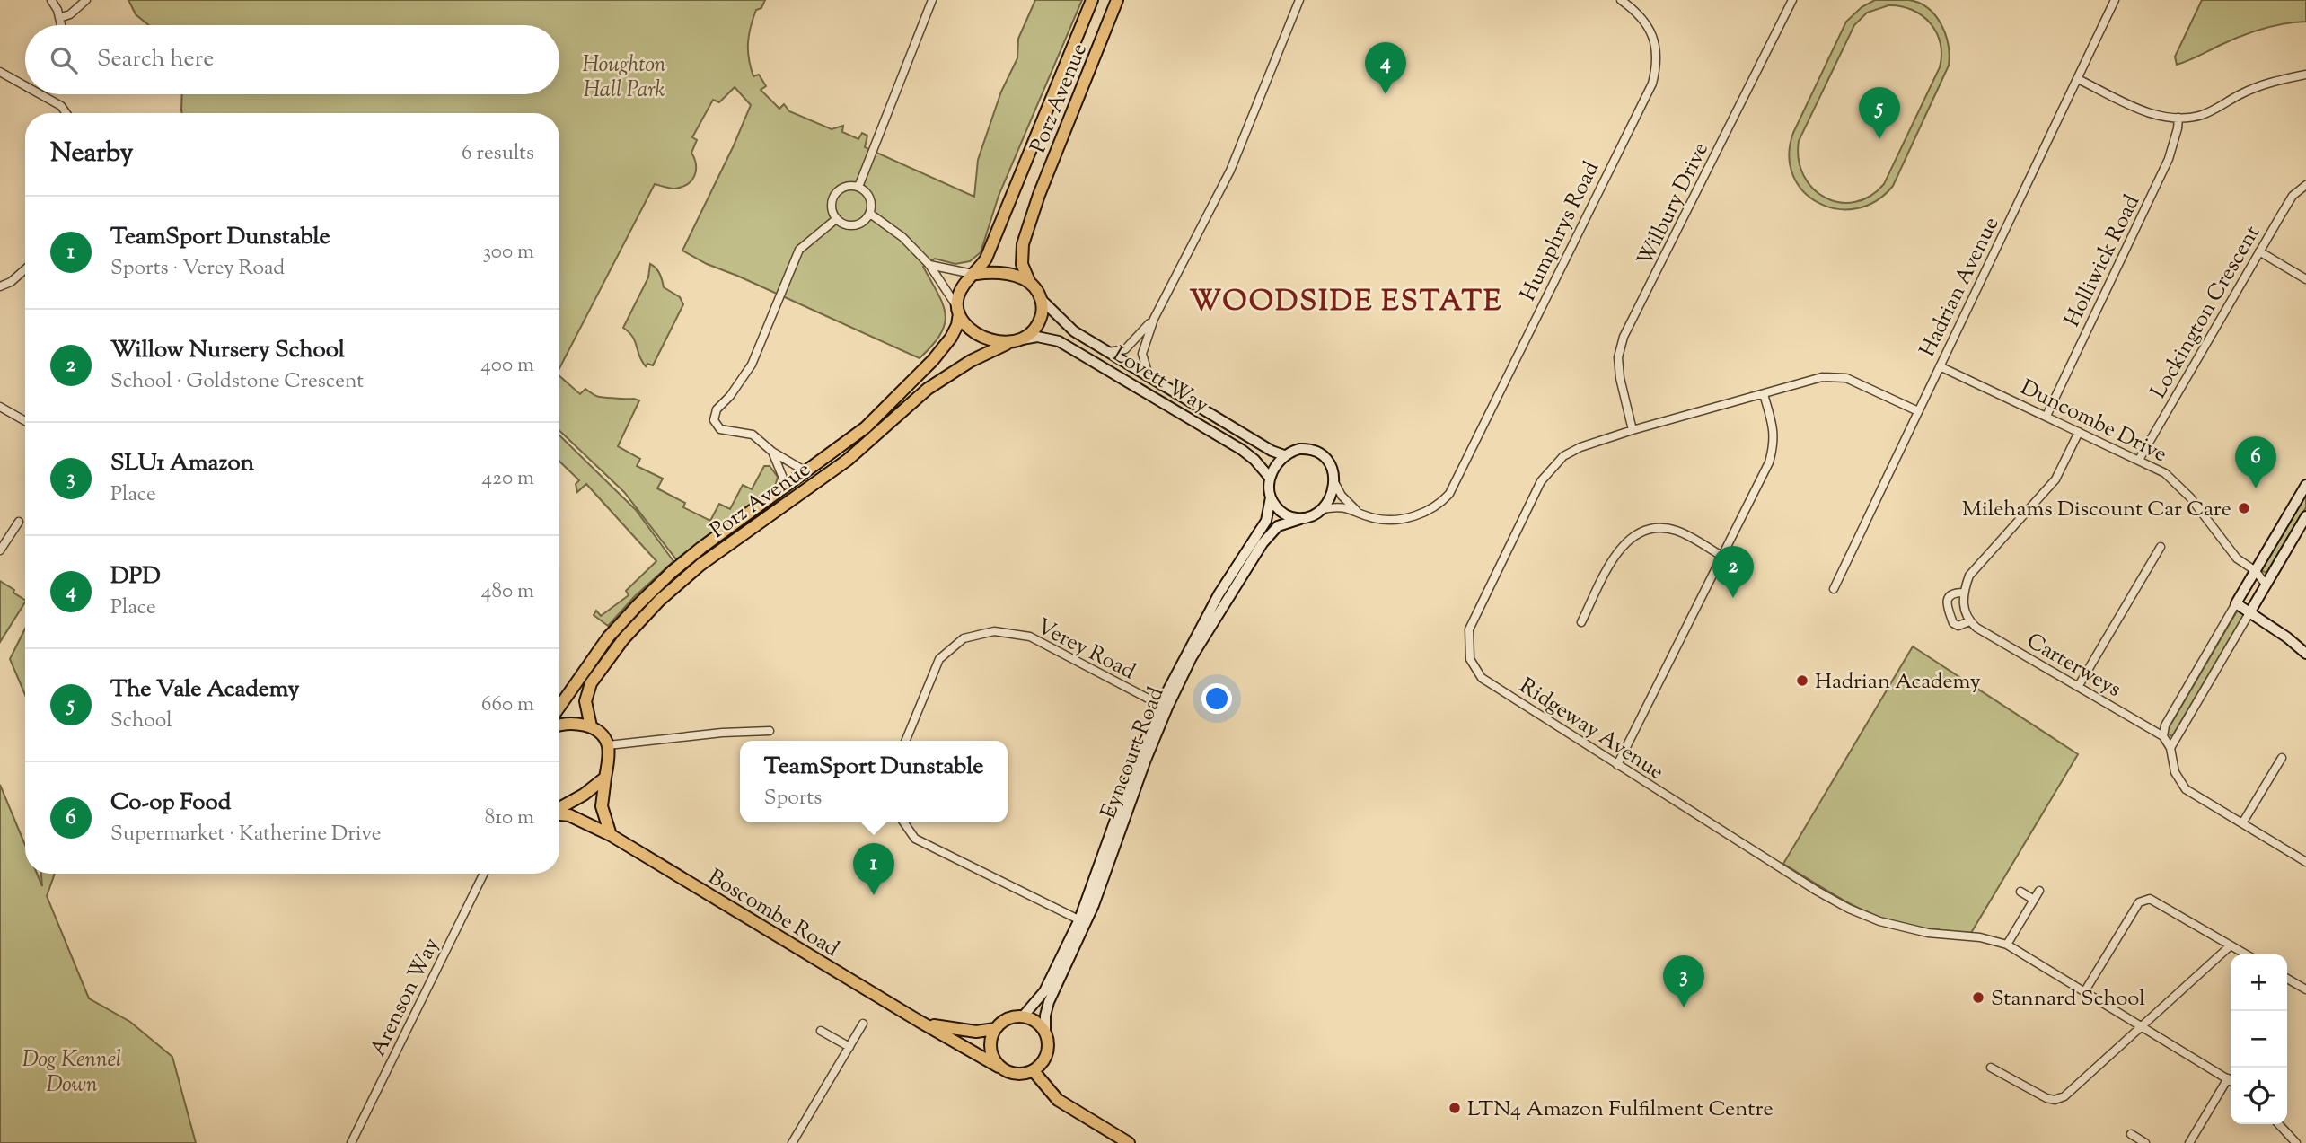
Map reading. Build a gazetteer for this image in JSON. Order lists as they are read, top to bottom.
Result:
{
  "streets": {
    "main road": ["Porz Avenue", "Boscombe Road"],
    "street": [
      "Wilbury Drive",
      "Humphrys Road",
      "Holliwick Road",
      "Hadrian Avenue",
      "Lockington Crescent",
      "Lovett Way",
      "Duncombe Drive",
      "Verey Road",
      "Carterweys",
      "Ridgeway Avenue",
      "Eyncourt Road",
      "Arenson Way"
    ]
  },
  "crossings": [
    ["Porz Avenue", "Lovett Way"],
    ["Wilbury Drive", "Ridgeway Avenue"],
    ["Humphrys Road", "Lovett Way"],
    ["Humphrys Road", "Eyncourt Road"],
    ["Holliwick Road", "Duncombe Drive"],
    ["Hadrian Avenue", "Duncombe Drive"],
    ["Hadrian Avenue", "Ridgeway Avenue"],
    ["Lockington Crescent", "Duncombe Drive"],
    ["Lovett Way", "Eyncourt Road"],
    ["Duncombe Drive", "Carterweys"],
    ["Verey Road", "Eyncourt Road"],
    ["Eyncourt Road", "Boscombe Road"]
  ],
  "districts": ["WOODSIDE ESTATE"],
  "parks": ["Houghton Hall Park", "Dog Kennel Down"],
  "places": [
    "Milehams Discount Car Care",
    "Hadrian Academy",
    "Stannard School",
    "LTN4 Amazon Fulfilment Centre"
  ],
  "page": {
    "search": "Search here",
    "pins": [
      "4",
      "5",
      "6",
      "2",
      "1",
      "3"
    ],
    "heading": ["Nearby", "6 results"],
    "list": [
      {
        "mark": "1",
        "name": "TeamSport Dunstable",
        "note": "Sports · Verey Road",
        "value": "300 m"
      },
      {
        "mark": "2",
        "name": "Willow Nursery School",
        "note": "School · Goldstone Crescent",
        "value": "400 m"
      },
      {
        "mark": "3",
        "name": "SLU1 Amazon",
        "note": "Place",
        "value": "420 m"
      },
      {
        "mark": "4",
        "name": "DPD",
        "note": "Place",
        "value": "480 m"
      },
      {
        "mark": "5",
        "name": "The Vale Academy",
        "note": "School",
        "value": "660 m"
      },
      {
        "mark": "6",
        "name": "Co-op Food",
        "note": "Supermarket · Katherine Drive",
        "value": "810 m"
      }
    ],
    "popup": ["TeamSport Dunstable", "Sports"],
    "map_buttons": ["+", "−"]
  }
}
